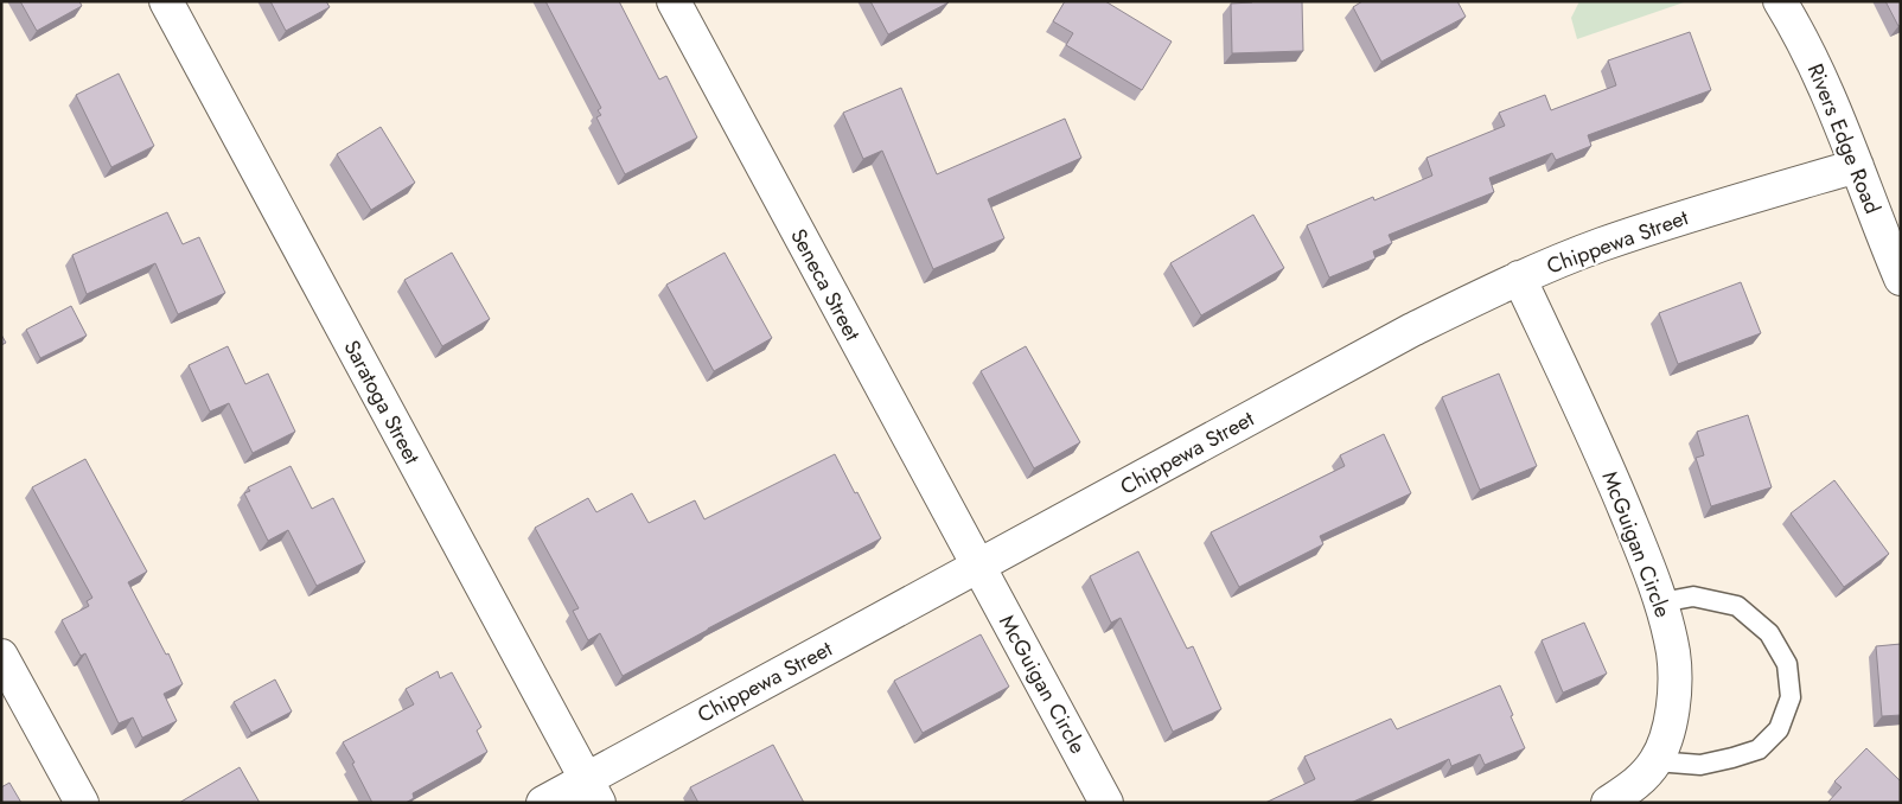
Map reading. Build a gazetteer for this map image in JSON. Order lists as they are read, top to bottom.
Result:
{
  "streets": {
    "street": [
      "Rivers Edge Road",
      "Chippewa Street",
      "Seneca Street",
      "Saratoga Street",
      "McGuigan Circle"
    ]
  },
  "crossings": [
    ["Rivers Edge Road", "Chippewa Street"],
    ["Chippewa Street", "Seneca Street"],
    ["Chippewa Street", "Saratoga Street"],
    ["Chippewa Street", "McGuigan Circle"],
    ["Seneca Street", "McGuigan Circle"]
  ]
}
